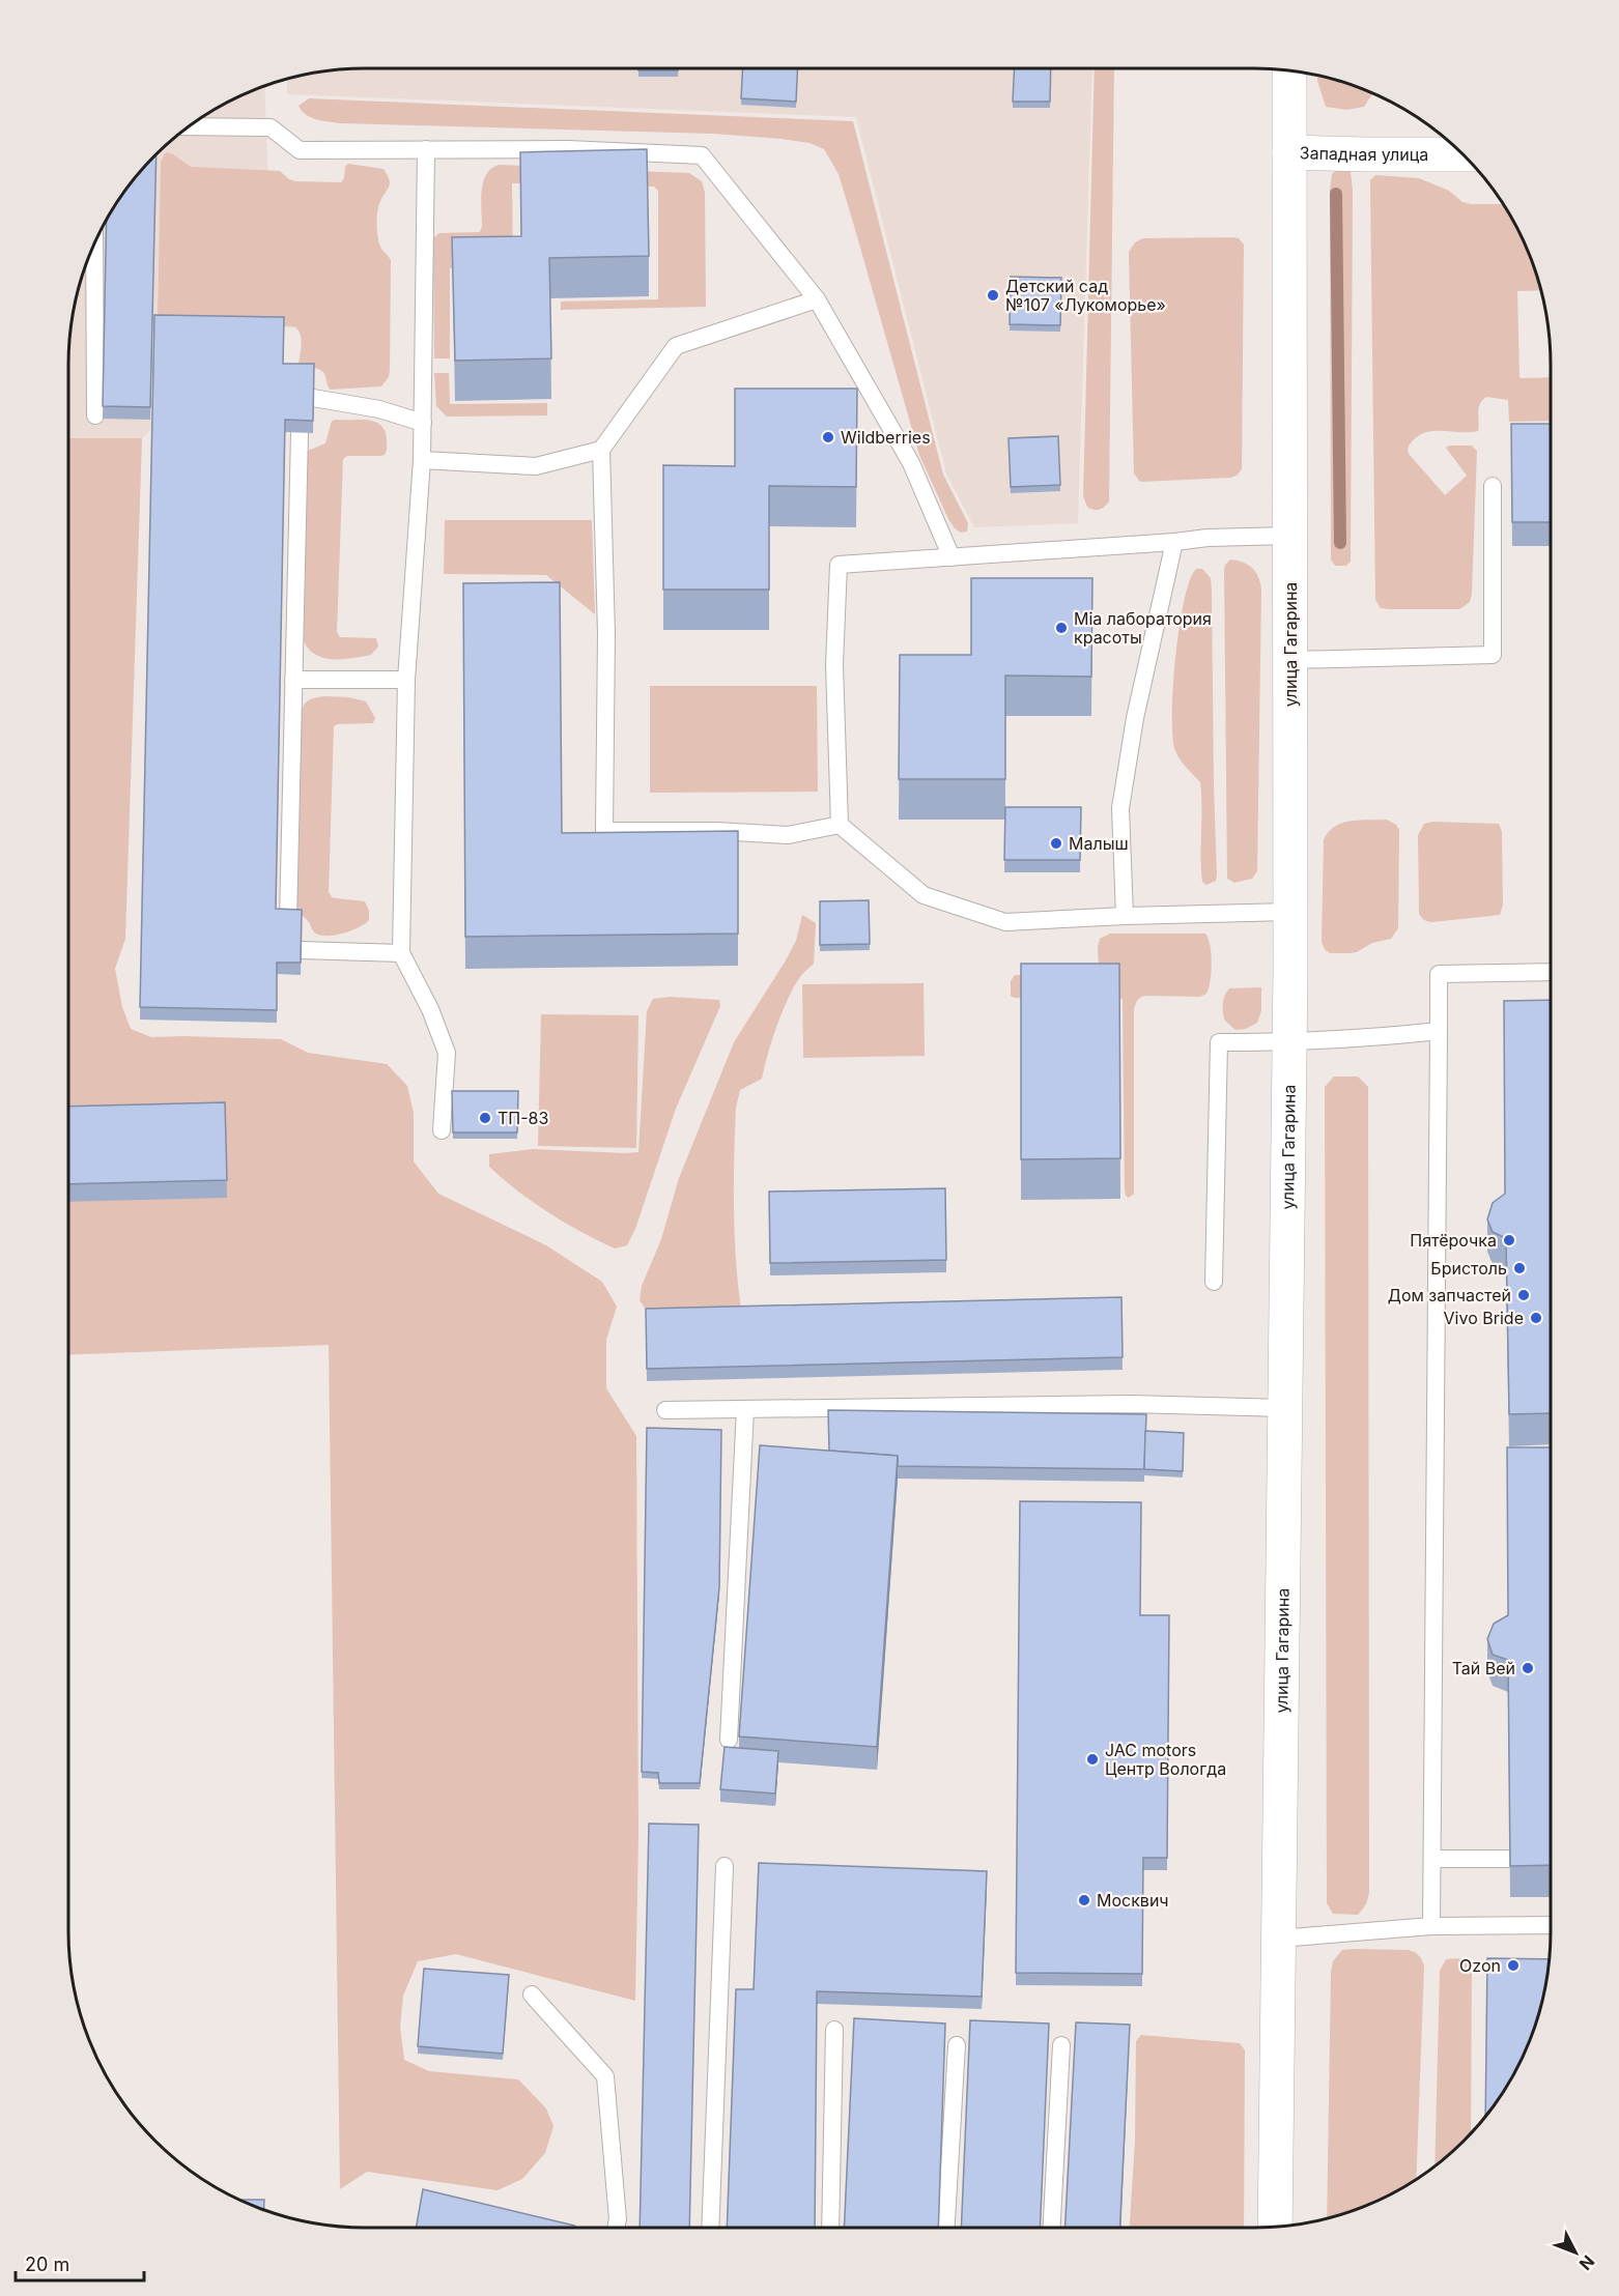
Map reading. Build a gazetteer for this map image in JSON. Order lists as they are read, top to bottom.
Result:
{
  "streets": {
    "street": ["Западная улица", "улица Гагарина"]
  },
  "crossings": [
    ["Западная улица", "улица Гагарина"]
  ],
  "places": [
    "Детский сад №107 «Лукоморье»",
    "Wildberries",
    "Mia лаборатория красоты",
    "Малыш",
    "ТП-83",
    "Пятёрочка",
    "Бристоль",
    "Дом запчастей",
    "Vivo Bride",
    "Тай Вей",
    "JAC motors Центр Вологда",
    "Москвич",
    "Ozon"
  ],
  "scale_bar": "20 m",
  "north": "bottom right"
}
